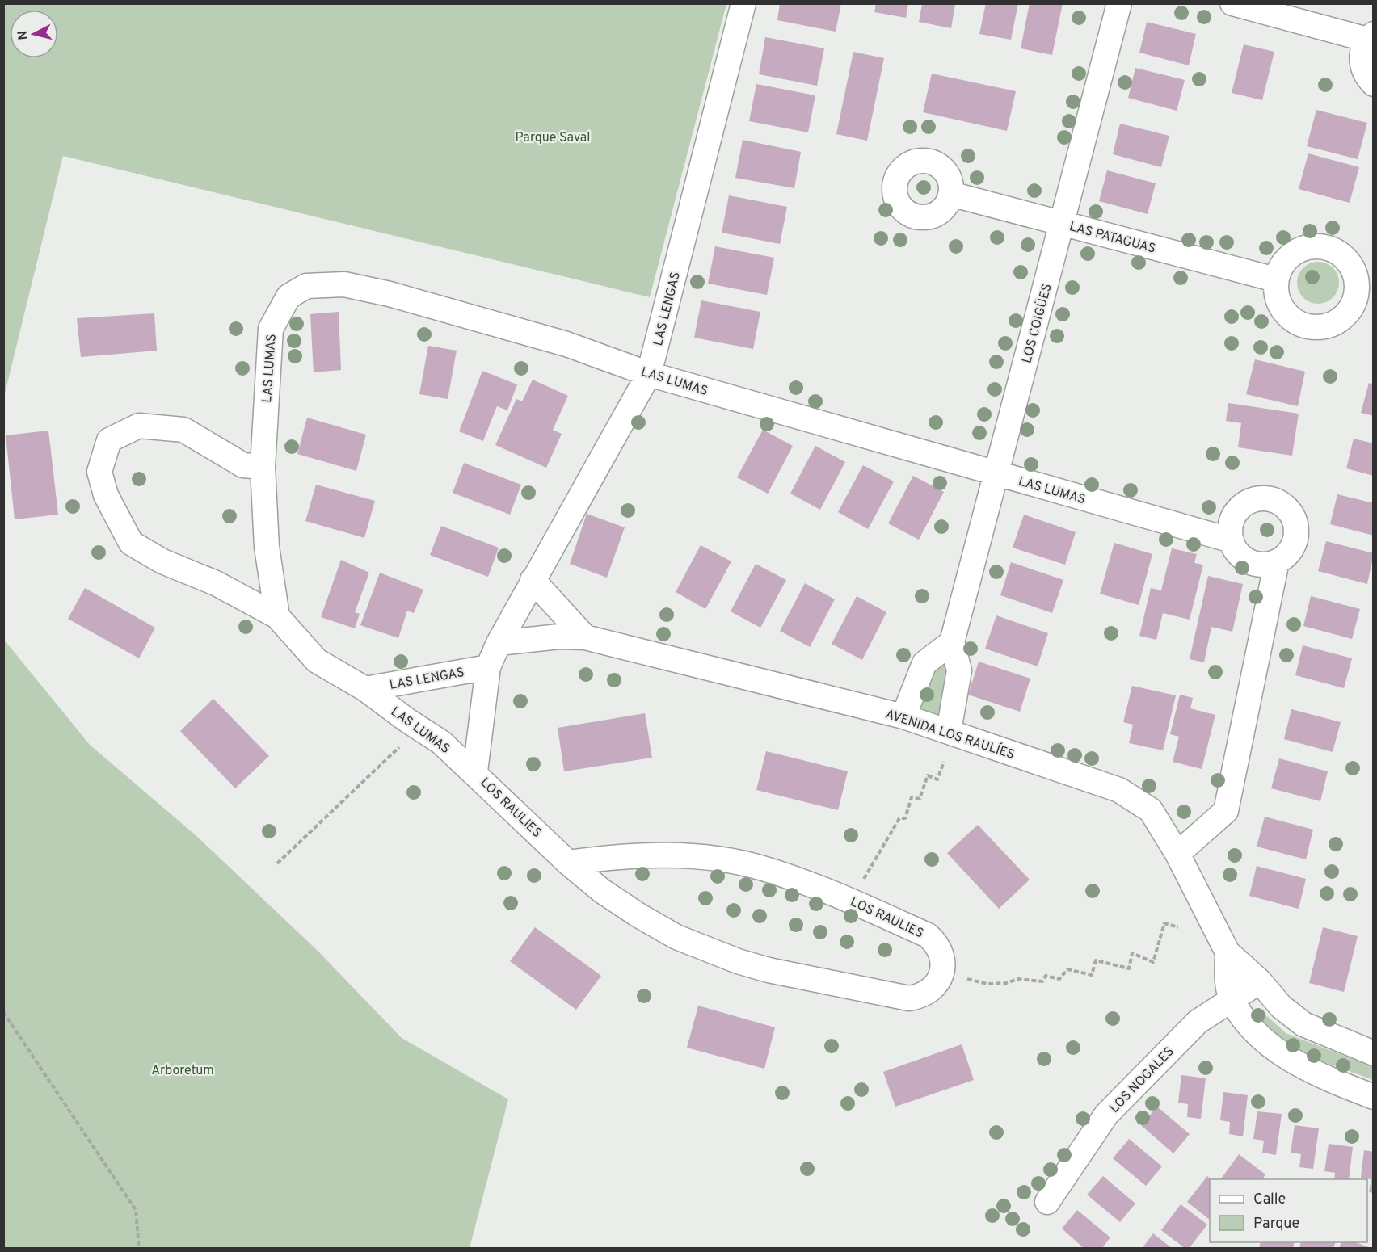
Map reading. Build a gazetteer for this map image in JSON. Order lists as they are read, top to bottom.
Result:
{
  "streets": {
    "street": [
      "LAS PATAGUAS",
      "LAS LENGAS",
      "LOS COIGÜES",
      "LAS LUMAS",
      "AVENIDA LOS RAULÍES",
      "LOS RAULIES",
      "LOS NOGALES"
    ]
  },
  "crossings": [
    ["LAS PATAGUAS", "LOS COIGÜES"],
    ["LAS LENGAS", "LAS LUMAS"],
    ["LAS LENGAS", "AVENIDA LOS RAULÍES"],
    ["LAS LENGAS", "LOS RAULIES"],
    ["LOS COIGÜES", "LAS LUMAS"],
    ["LOS COIGÜES", "AVENIDA LOS RAULÍES"],
    ["LAS LUMAS", "LOS RAULIES"],
    ["AVENIDA LOS RAULÍES", "LOS NOGALES"]
  ],
  "parks": ["Parque Saval", "Arboretum"],
  "legend": ["Calle", "Parque"],
  "north": "left"
}
